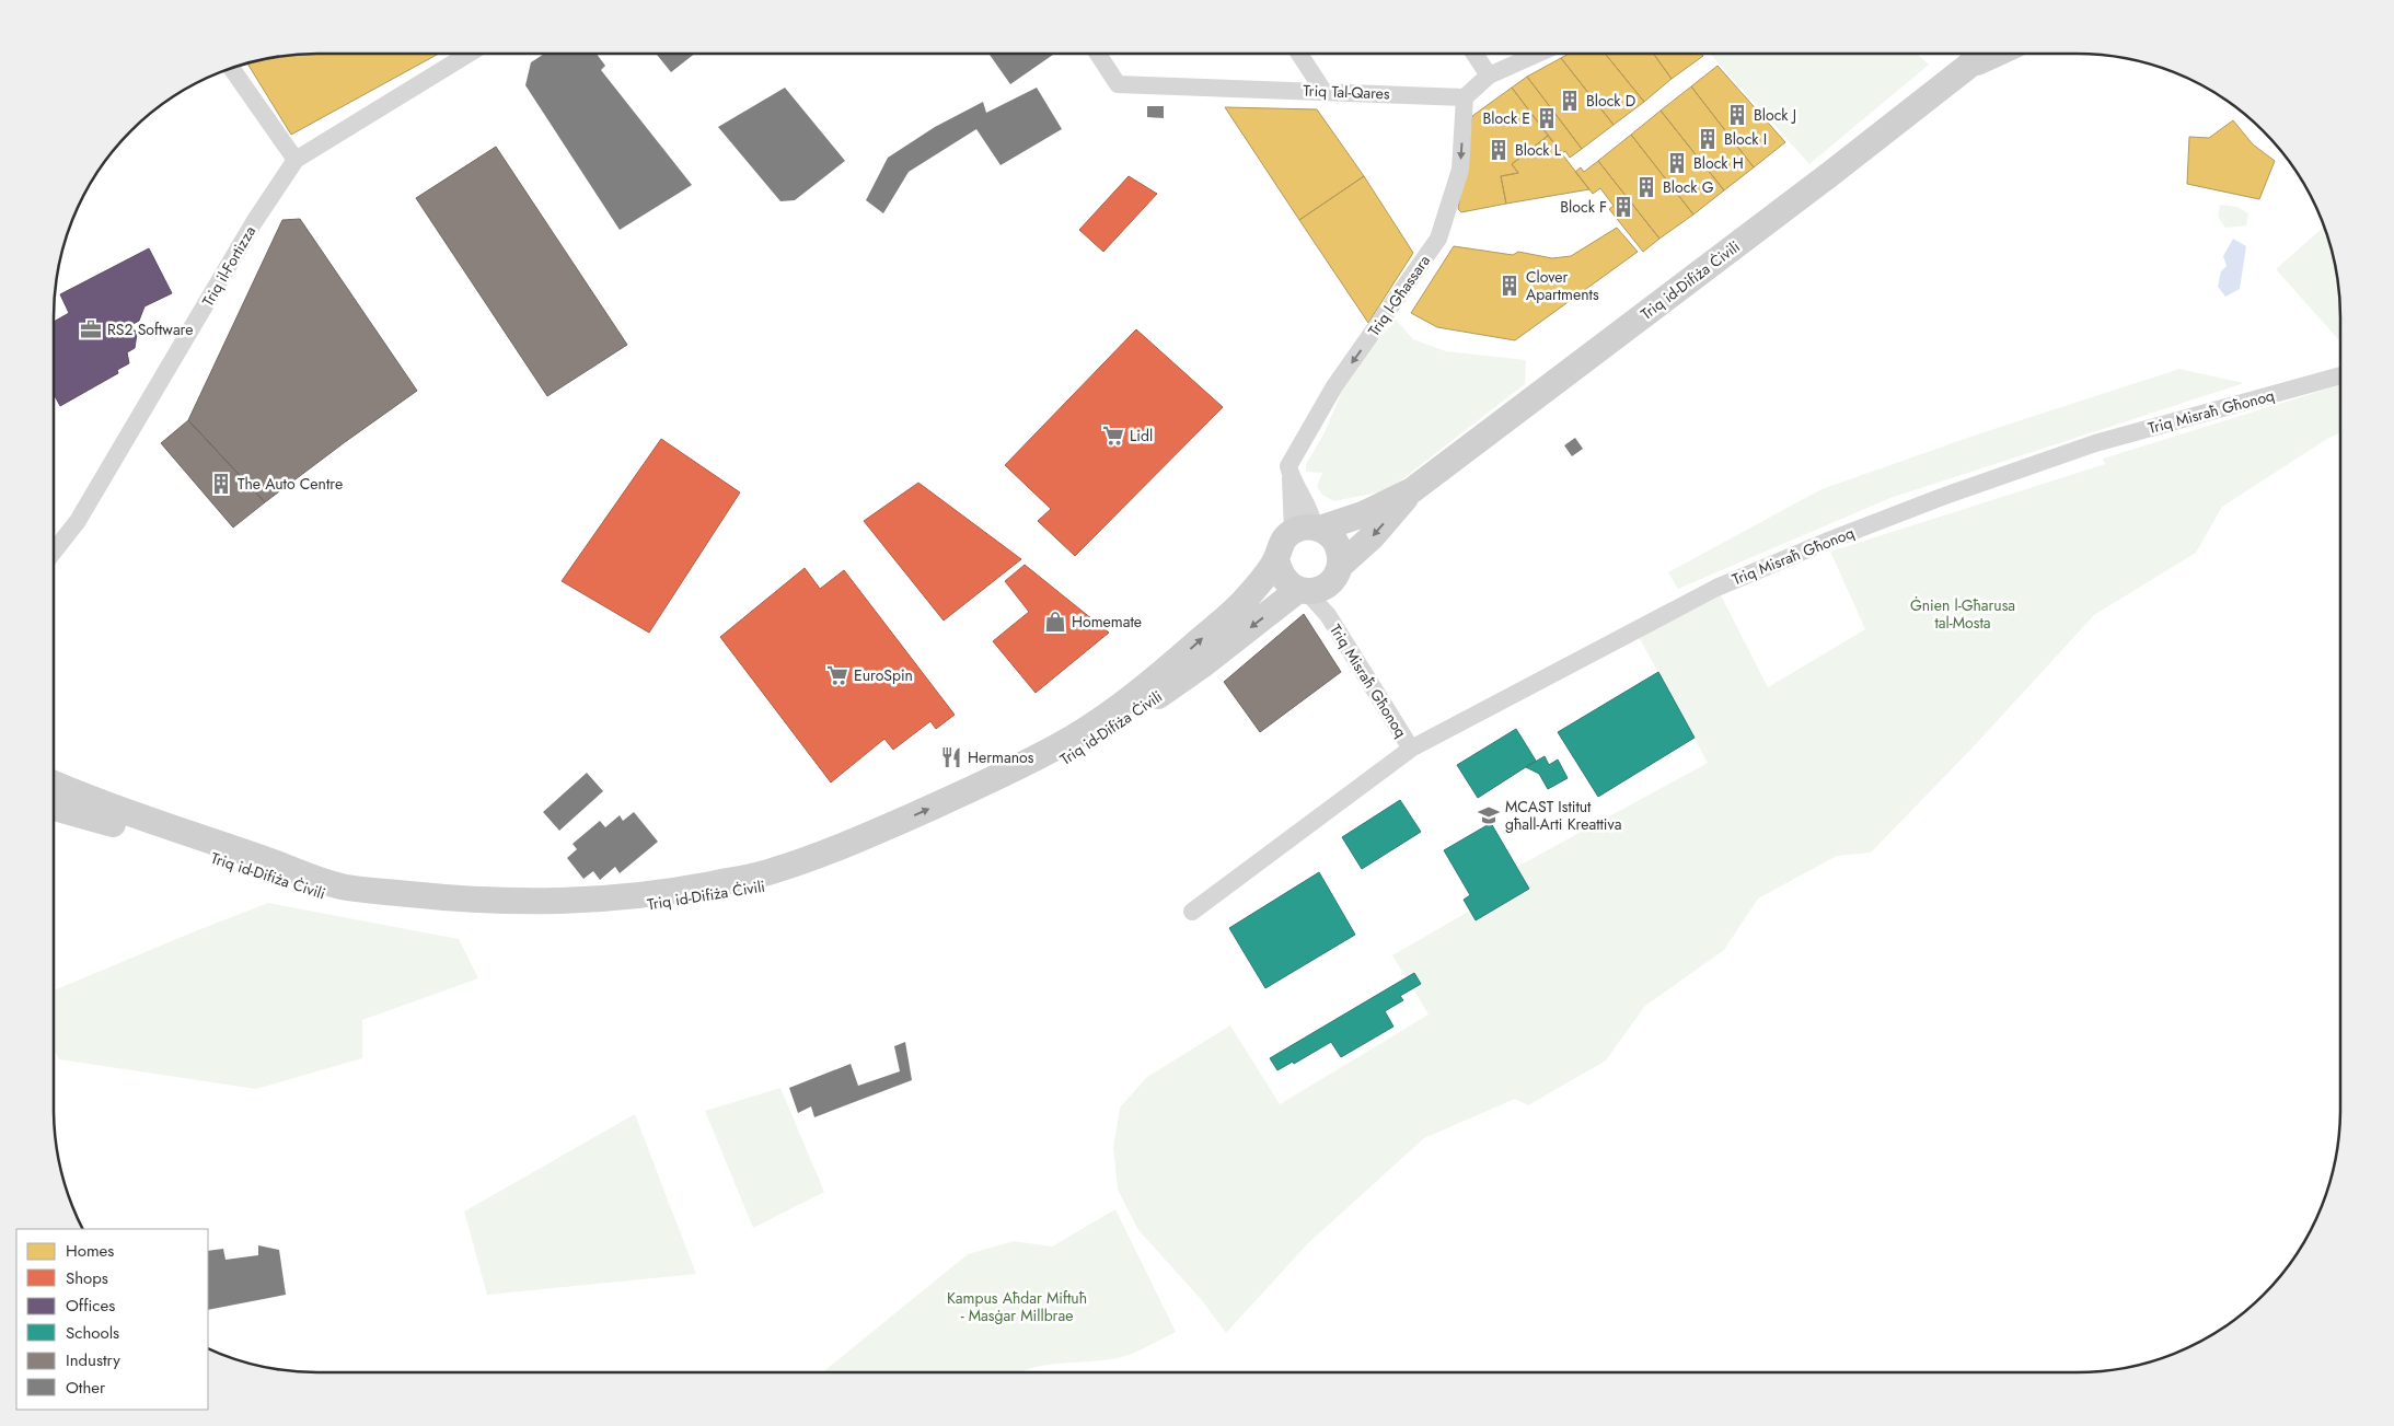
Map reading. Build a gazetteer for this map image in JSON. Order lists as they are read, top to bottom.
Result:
{
  "streets": {
    "main road": ["Triq id-Difiża Ċivili"],
    "street": [
      "Triq Tal-Qares",
      "Triq il-Fortizza",
      "Triq l-Għassara",
      "Triq Misraħ Għonoq"
    ]
  },
  "crossings": [
    ["Triq Tal-Qares", "Triq l-Għassara"],
    ["Triq id-Difiża Ċivili", "Triq l-Għassara"],
    ["Triq id-Difiża Ċivili", "Triq Misraħ Għonoq"],
    ["Triq l-Għassara", "Triq Misraħ Għonoq"]
  ],
  "one_way": ["Triq l-Għassara"],
  "parks": ["Ġnien l-Għarusa tal-Mosta", "Kampus Aħdar Miftuħ - Masġar Millbrae"],
  "places": {
    "building": [
      "Block D",
      "Block J",
      "Block E",
      "Block I",
      "Block L",
      "Block H",
      "Block G",
      "Block F",
      "Clover Apartments",
      "The Auto Centre"
    ],
    "office": ["RS2 Software"],
    "supermarket": ["Lidl", "EuroSpin"],
    "shop": ["Homemate"],
    "restaurant": ["Hermanos"],
    "school or university": ["MCAST Istitut għall-Arti Kreattiva"]
  },
  "legend": [
    "Homes",
    "Shops",
    "Offices",
    "Schools",
    "Industry",
    "Other"
  ]
}
